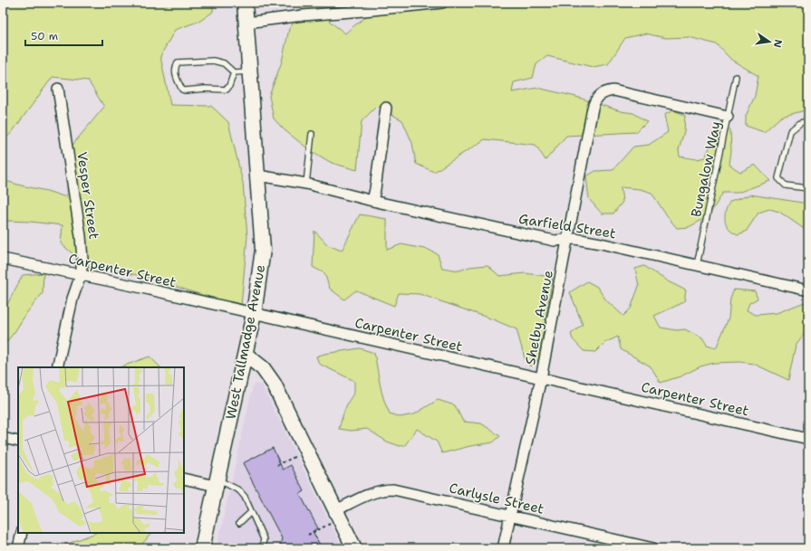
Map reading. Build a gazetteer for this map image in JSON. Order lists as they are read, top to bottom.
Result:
{
  "streets": {
    "main road": ["West Tallmadge Avenue"],
    "street": [
      "Vesper Street",
      "Garfield Street",
      "Carpenter Street",
      "Shelby Avenue",
      "Carlysle Street"
    ],
    "lane": ["Bungalow Way"]
  },
  "crossings": [
    ["Bungalow Way", "Garfield Street"],
    ["Bungalow Way", "Shelby Avenue"],
    ["Vesper Street", "Carpenter Street"],
    ["Garfield Street", "Shelby Avenue"],
    ["Garfield Street", "West Tallmadge Avenue"],
    ["Carpenter Street", "Shelby Avenue"],
    ["Carpenter Street", "West Tallmadge Avenue"],
    ["Shelby Avenue", "Carlysle Street"]
  ],
  "scale_bar": "50 m",
  "north": "right"
}
